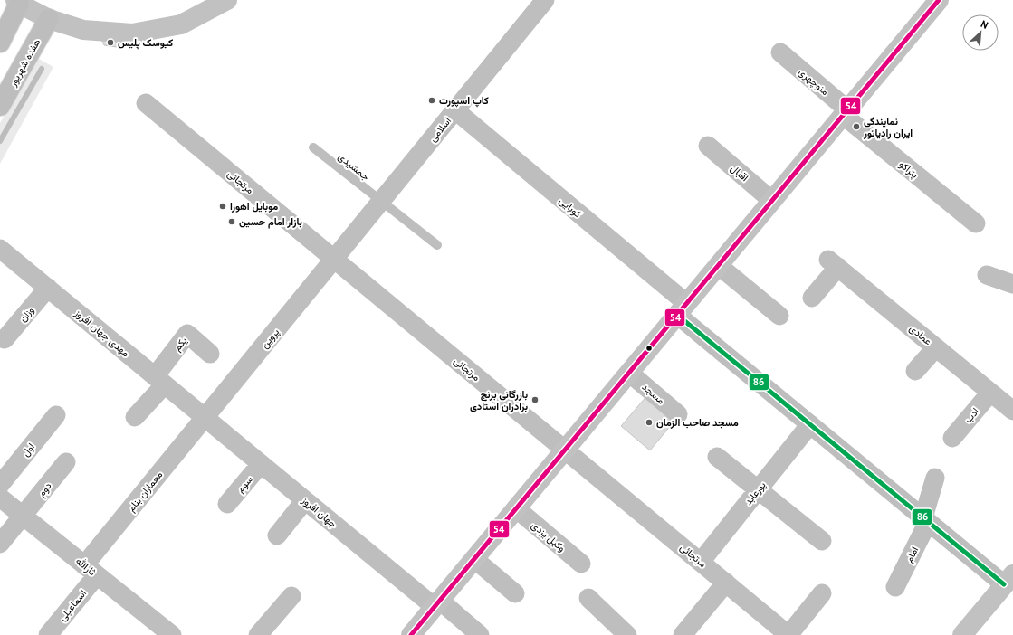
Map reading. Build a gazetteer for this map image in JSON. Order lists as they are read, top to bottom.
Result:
{
  "streets": {
    "main road": ["هفده شهریور"],
    "street": [
      "منوچهری",
      "اسلامی",
      "پتراکو",
      "اقبال",
      "مرتجائی",
      "کوپایی",
      "وزان",
      "مهدی جهان افروز",
      "عمادی",
      "پروین",
      "یکم",
      "مسجد",
      "ادب",
      "اول",
      "سوم",
      "دوم",
      "معماران بنام",
      "پورعابد",
      "جهان افروز",
      "وکیل یزدی",
      "امام",
      "ثارالله",
      "اسماعیلی"
    ],
    "lane": ["جمشیدی"]
  },
  "crossings": [
    ["منوچهری", "پتراکو"],
    ["اسلامی", "جمشیدی"],
    ["اسلامی", "مرتجائی"],
    ["اسلامی", "کوپایی"],
    ["اسلامی", "پروین"],
    ["مرتجائی", "پروین"],
    ["مرتجائی", "پورعابد"],
    ["کوپایی", "پورعابد"],
    ["کوپایی", "امام"],
    ["وزان", "مهدی جهان افروز"],
    ["مهدی جهان افروز", "پروین"],
    ["مهدی جهان افروز", "یکم"],
    ["مهدی جهان افروز", "معماران بنام"],
    ["مهدی جهان افروز", "جهان افروز"],
    ["عمادی", "ادب"],
    ["پروین", "معماران بنام"],
    ["پروین", "جهان افروز"],
    ["سوم", "جهان افروز"],
    ["دوم", "ثارالله"],
    ["معماران بنام", "جهان افروز"],
    ["معماران بنام", "ثارالله"],
    ["معماران بنام", "اسماعیلی"],
    ["ثارالله", "اسماعیلی"]
  ],
  "places": [
    "کیوسک پلیس",
    "کاپ اسپورت",
    "نمایندگی ایران رادیاتور",
    "موبایل اهورا",
    "بازار امام حسین",
    "بازرگانی برنج برادران استادی",
    "مسجد صاحب الزمان"
  ],
  "lines": ["transit line 54", "transit line 86"],
  "north": "top right"
}
